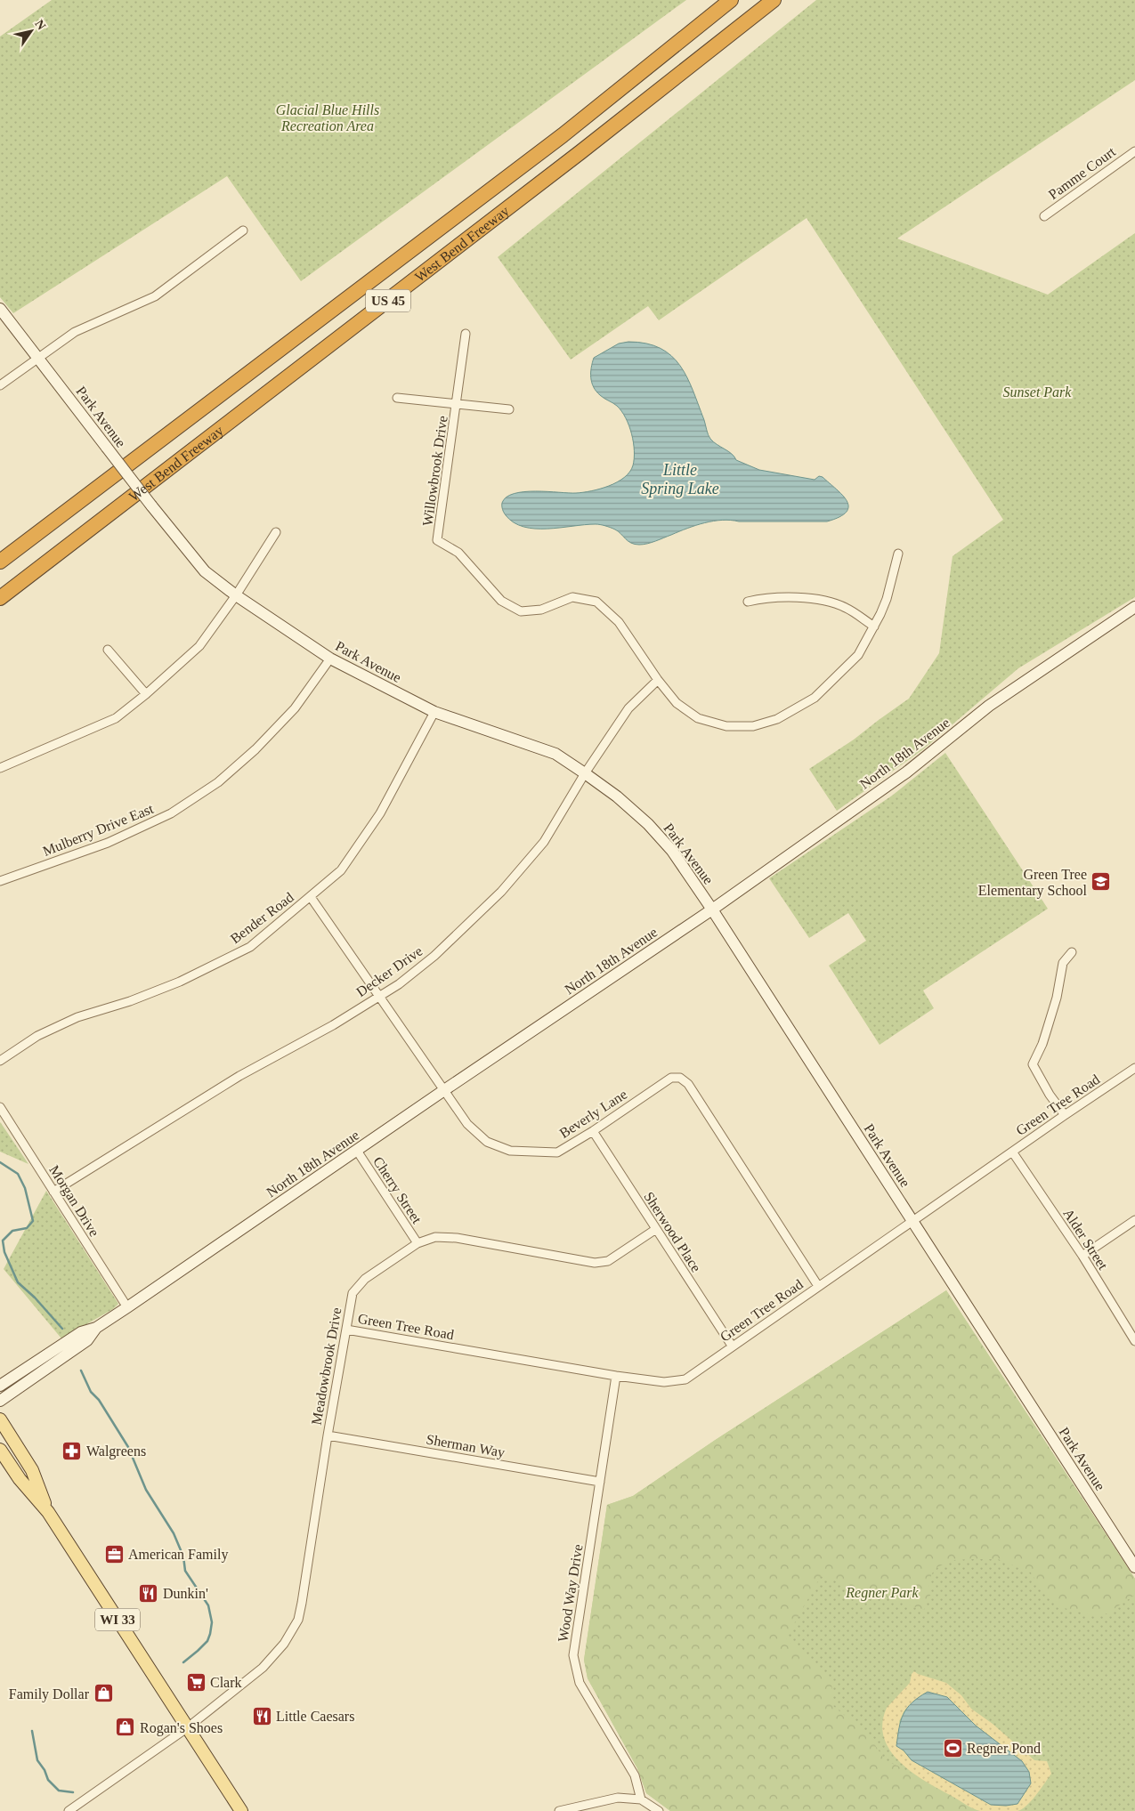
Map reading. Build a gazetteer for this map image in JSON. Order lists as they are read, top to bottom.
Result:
{
  "streets": {
    "highway": ["West Bend Freeway", "US 45"],
    "main road": ["WI 33"],
    "street": [
      "Pamme Court",
      "Park Avenue",
      "Willowbrook Drive",
      "North 18th Avenue",
      "Mulberry Drive East",
      "Bender Road",
      "Decker Drive",
      "Green Tree Road",
      "Beverly Lane",
      "Cherry Street",
      "Morgan Drive",
      "Sherwood Place",
      "Alder Street",
      "Meadowbrook Drive",
      "Sherman Way",
      "Wood Way Drive"
    ]
  },
  "crossings": [
    ["Park Avenue", "North 18th Avenue"],
    ["Park Avenue", "Mulberry Drive East"],
    ["Park Avenue", "Bender Road"],
    ["Park Avenue", "Decker Drive"],
    ["Park Avenue", "Green Tree Road"],
    ["Willowbrook Drive", "Decker Drive"],
    ["North 18th Avenue", "Beverly Lane"],
    ["North 18th Avenue", "Cherry Street"],
    ["North 18th Avenue", "Morgan Drive"],
    ["Bender Road", "Beverly Lane"],
    ["Decker Drive", "Beverly Lane"],
    ["Decker Drive", "Morgan Drive"],
    ["Green Tree Road", "Beverly Lane"],
    ["Green Tree Road", "Sherwood Place"],
    ["Green Tree Road", "Alder Street"],
    ["Green Tree Road", "Meadowbrook Drive"],
    ["Green Tree Road", "Wood Way Drive"],
    ["Beverly Lane", "Sherwood Place"],
    ["Cherry Street", "Meadowbrook Drive"],
    ["Sherwood Place", "Meadowbrook Drive"],
    ["Meadowbrook Drive", "Sherman Way"],
    ["Meadowbrook Drive", "WI 33"],
    ["Sherman Way", "Wood Way Drive"]
  ],
  "water": ["Little Spring Lake"],
  "parks": ["Glacial Blue Hills Recreation Area", "Sunset Park", "Regner Park"],
  "places": {
    "school or university": ["Green Tree Elementary School"],
    "pharmacy": ["Walgreens"],
    "office": ["American Family"],
    "restaurant": ["Dunkin'", "Little Caesars"],
    "supermarket": ["Clark"],
    "shop": ["Family Dollar", "Rogan's Shoes"],
    "sports": ["Regner Pond"]
  },
  "north": "top right"
}
